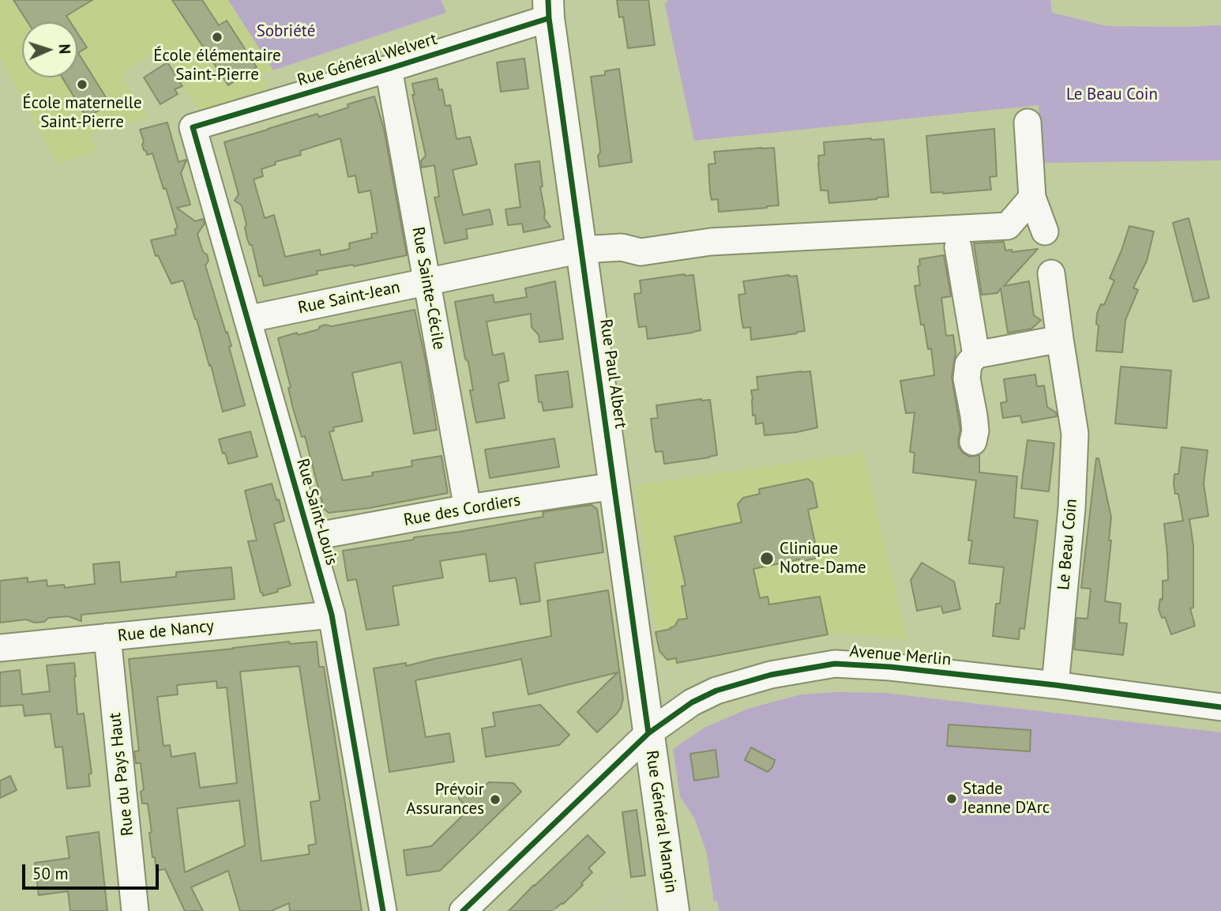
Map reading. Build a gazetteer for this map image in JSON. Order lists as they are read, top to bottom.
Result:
{
  "streets": {
    "main road": ["Rue Paul Albert", "Rue Général Mangin"],
    "street": [
      "Rue Général Welvert",
      "Rue Sainte-Cécile",
      "Rue Saint-Jean",
      "Rue des Cordiers",
      "Rue Saint-Louis",
      "Le Beau Coin",
      "Rue de Nancy",
      "Avenue Merlin",
      "Rue du Pays Haut"
    ]
  },
  "crossings": [
    ["Rue Général Welvert", "Rue Sainte-Cécile"],
    ["Rue Général Welvert", "Rue Paul Albert"],
    ["Rue Général Welvert", "Rue Saint-Louis"],
    ["Rue Sainte-Cécile", "Rue Saint-Jean"],
    ["Rue Sainte-Cécile", "Rue des Cordiers"],
    ["Rue Saint-Jean", "Rue Paul Albert"],
    ["Rue Saint-Jean", "Rue Saint-Louis"],
    ["Rue Paul Albert", "Rue des Cordiers"],
    ["Rue Paul Albert", "Avenue Merlin"],
    ["Rue Paul Albert", "Rue Général Mangin"],
    ["Rue des Cordiers", "Rue Saint-Louis"],
    ["Rue Saint-Louis", "Rue de Nancy"],
    ["Le Beau Coin", "Avenue Merlin"],
    ["Rue de Nancy", "Rue du Pays Haut"],
    ["Avenue Merlin", "Rue Général Mangin"]
  ],
  "parks": ["Sobriété", "Le Beau Coin"],
  "places": [
    "École élémentaire Saint-Pierre",
    "École maternelle Saint-Pierre",
    "Clinique Notre-Dame",
    "Stade Jeanne D'Arc",
    "Prévoir Assurances"
  ],
  "scale_bar": "50 m",
  "north": "right"
}
